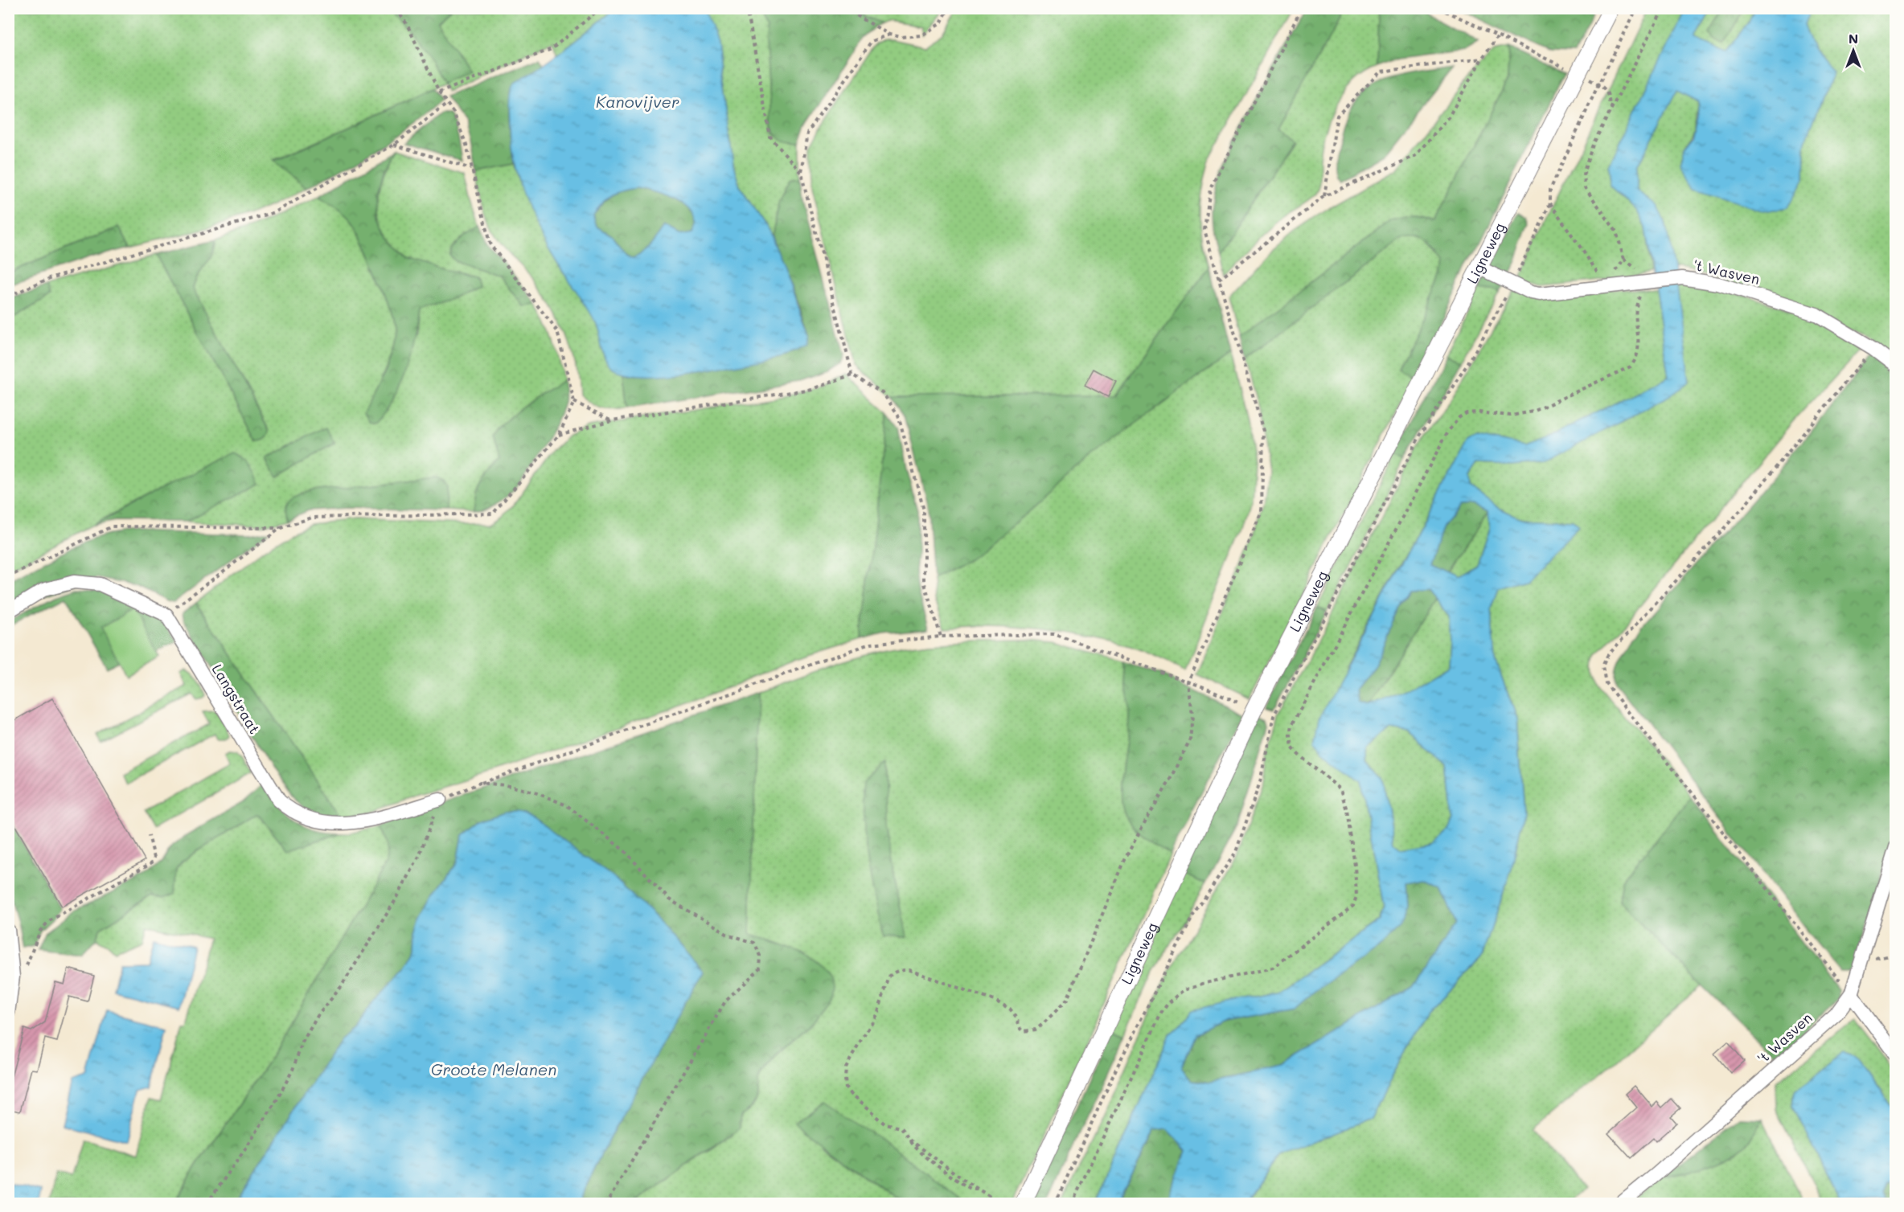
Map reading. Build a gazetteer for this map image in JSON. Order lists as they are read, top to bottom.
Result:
{
  "streets": {
    "street": ["Ligneweg", "'t Wasven", "Langstraat"]
  },
  "crossings": [
    ["Ligneweg", "'t Wasven"]
  ],
  "water": ["Kanovijver", "Groote Melanen"],
  "north": "top"
}
